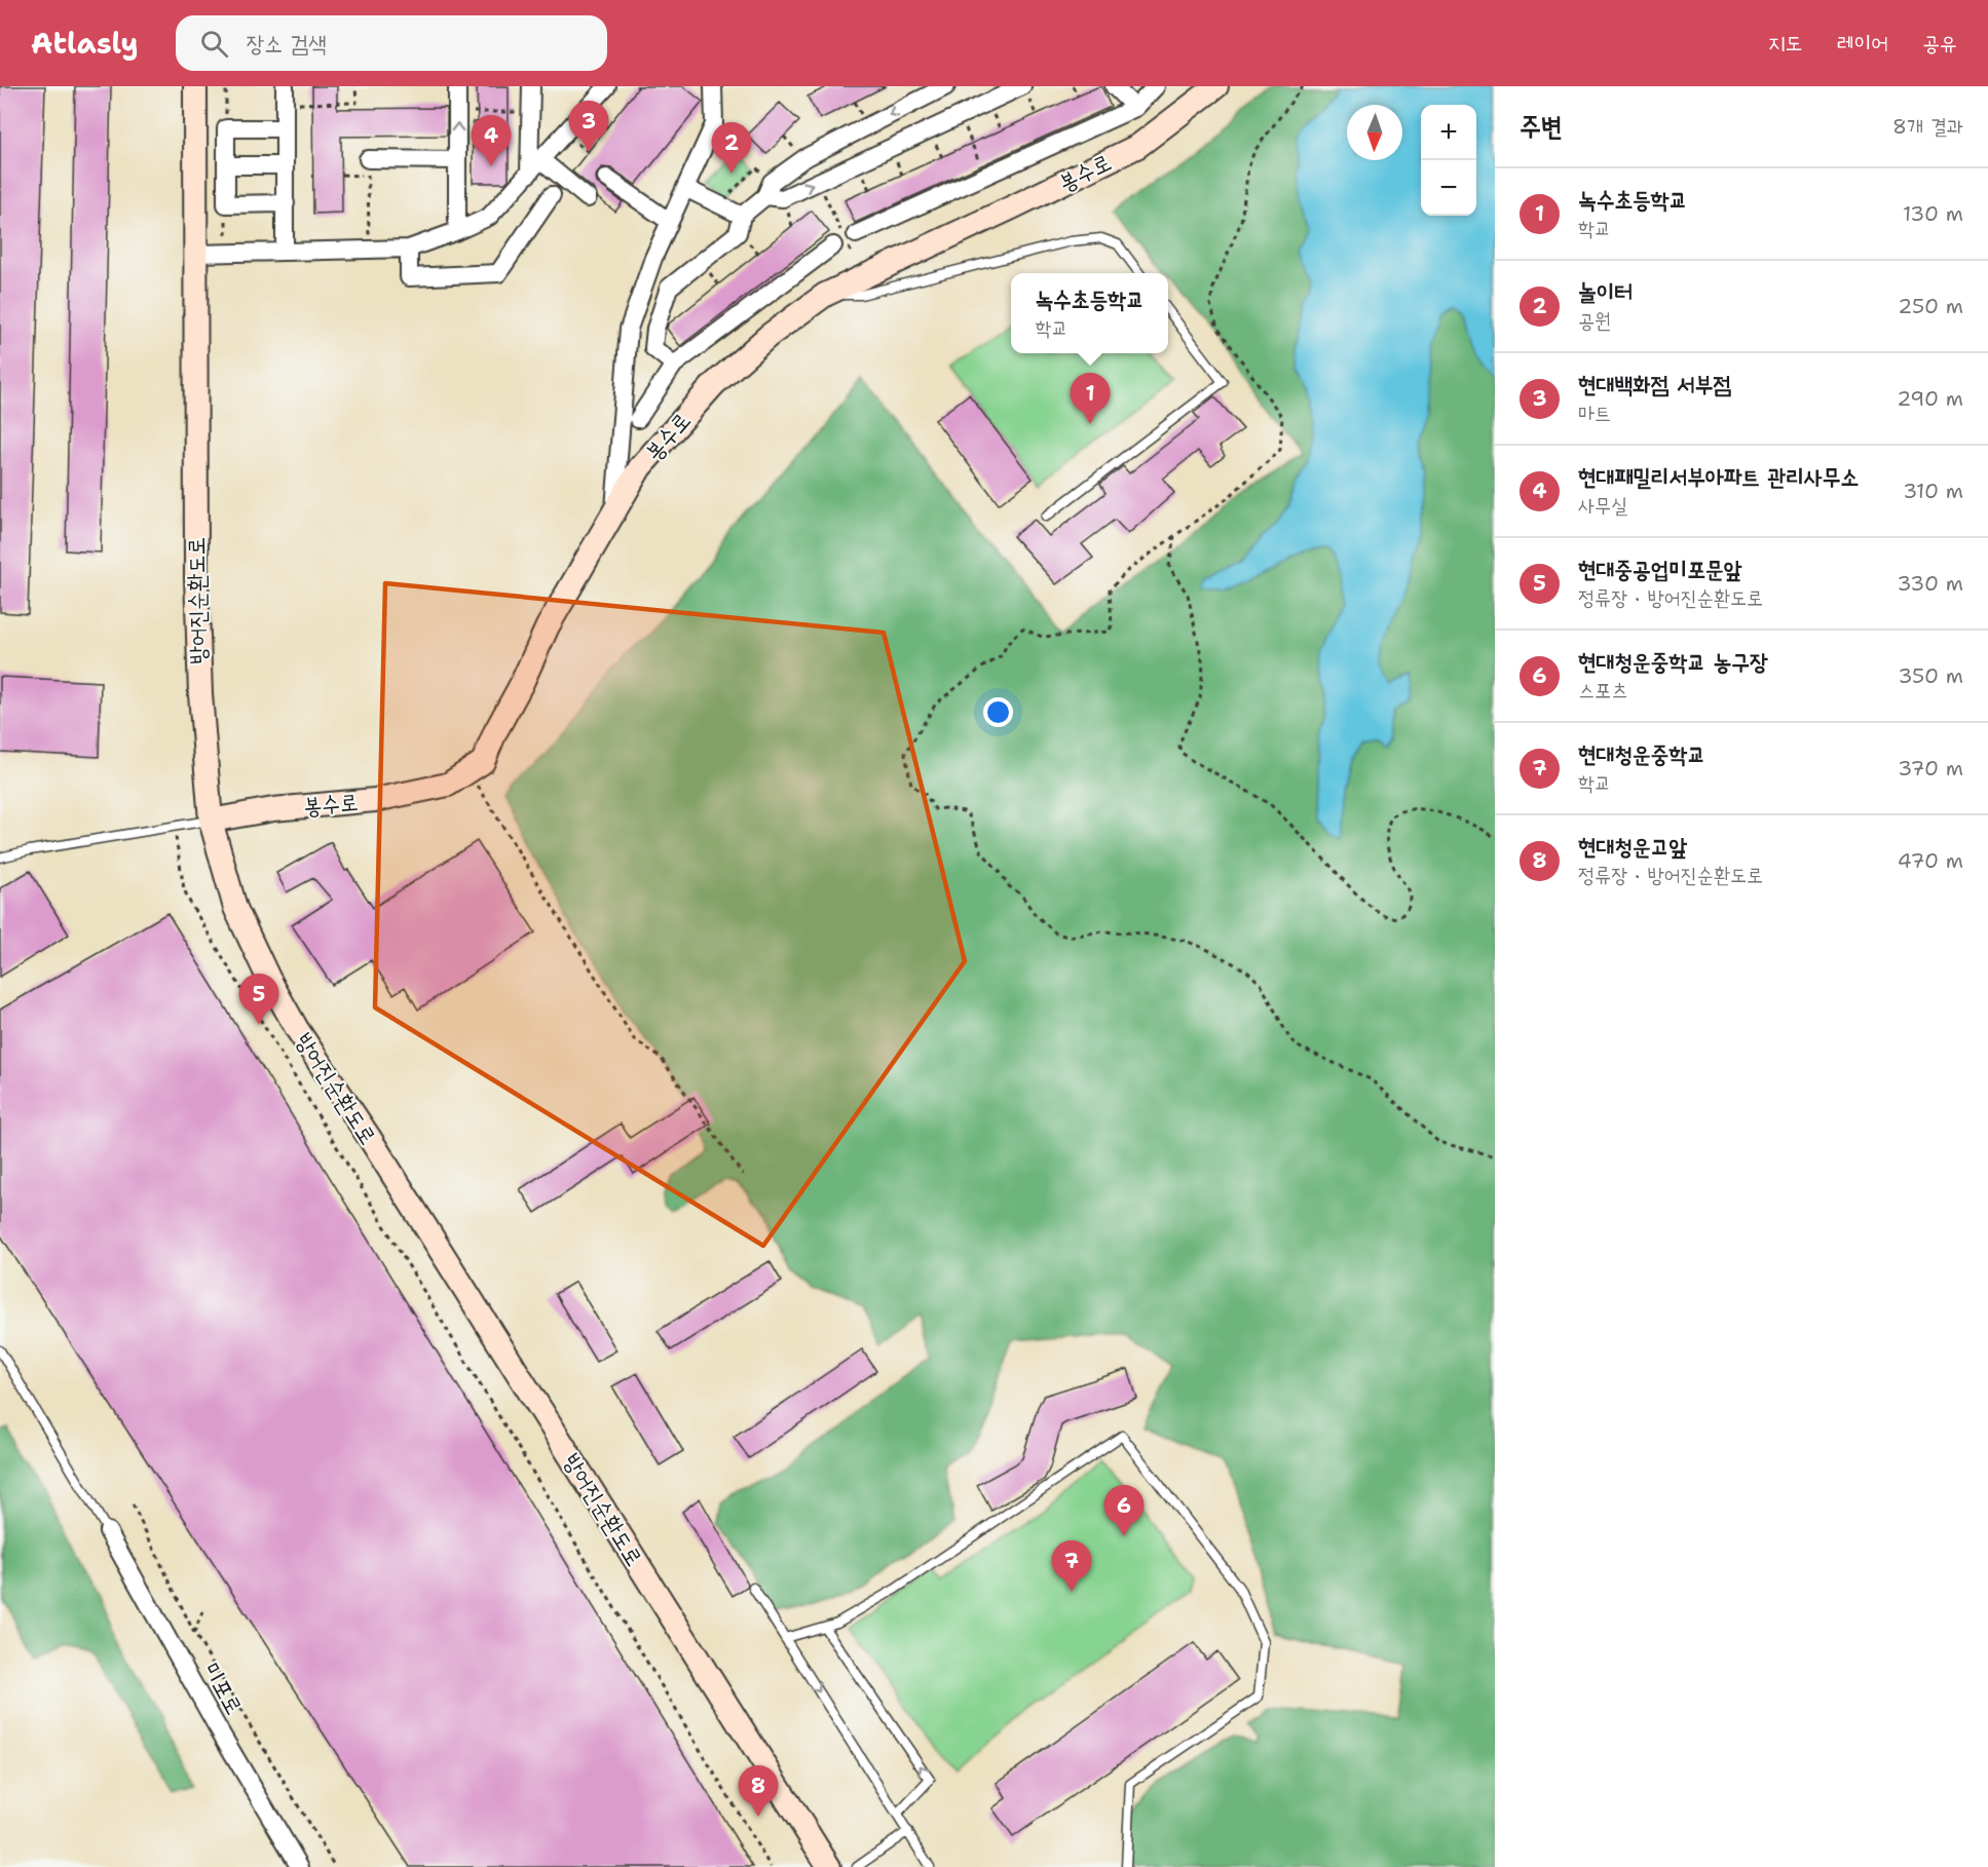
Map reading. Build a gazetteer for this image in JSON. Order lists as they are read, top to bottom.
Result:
{
  "streets": {
    "main road": ["봉수로", "방어진순환도로"],
    "street": ["미포로"]
  },
  "crossings": [
    ["봉수로", "방어진순환도로"]
  ],
  "north": "bottom",
  "page": {
    "header": "Atlasly",
    "search": "장소 검색",
    "nav": ["지도", "레이어", "공유"],
    "heading": ["주변", "8개 결과"],
    "pins": [
      "3",
      "4",
      "2",
      "1",
      "5",
      "6",
      "7",
      "8"
    ],
    "map_buttons": ["+", "−"],
    "list": [
      {
        "mark": "1",
        "name": "녹수초등학교",
        "note": "학교",
        "value": "130 m"
      },
      {
        "mark": "2",
        "name": "놀이터",
        "note": "공원",
        "value": "250 m"
      },
      {
        "mark": "3",
        "name": "현대백화점 서부점",
        "note": "마트",
        "value": "290 m"
      },
      {
        "mark": "4",
        "name": "현대패밀리서부아파트 관리사무소",
        "note": "사무실",
        "value": "310 m"
      },
      {
        "mark": "5",
        "name": "현대중공업미포문앞",
        "note": "정류장 · 방어진순환도로",
        "value": "330 m"
      },
      {
        "mark": "6",
        "name": "현대청운중학교 농구장",
        "note": "스포츠",
        "value": "350 m"
      },
      {
        "mark": "7",
        "name": "현대청운중학교",
        "note": "학교",
        "value": "370 m"
      },
      {
        "mark": "8",
        "name": "현대청운고앞",
        "note": "정류장 · 방어진순환도로",
        "value": "470 m"
      }
    ],
    "popup": ["녹수초등학교", "학교"]
  }
}
